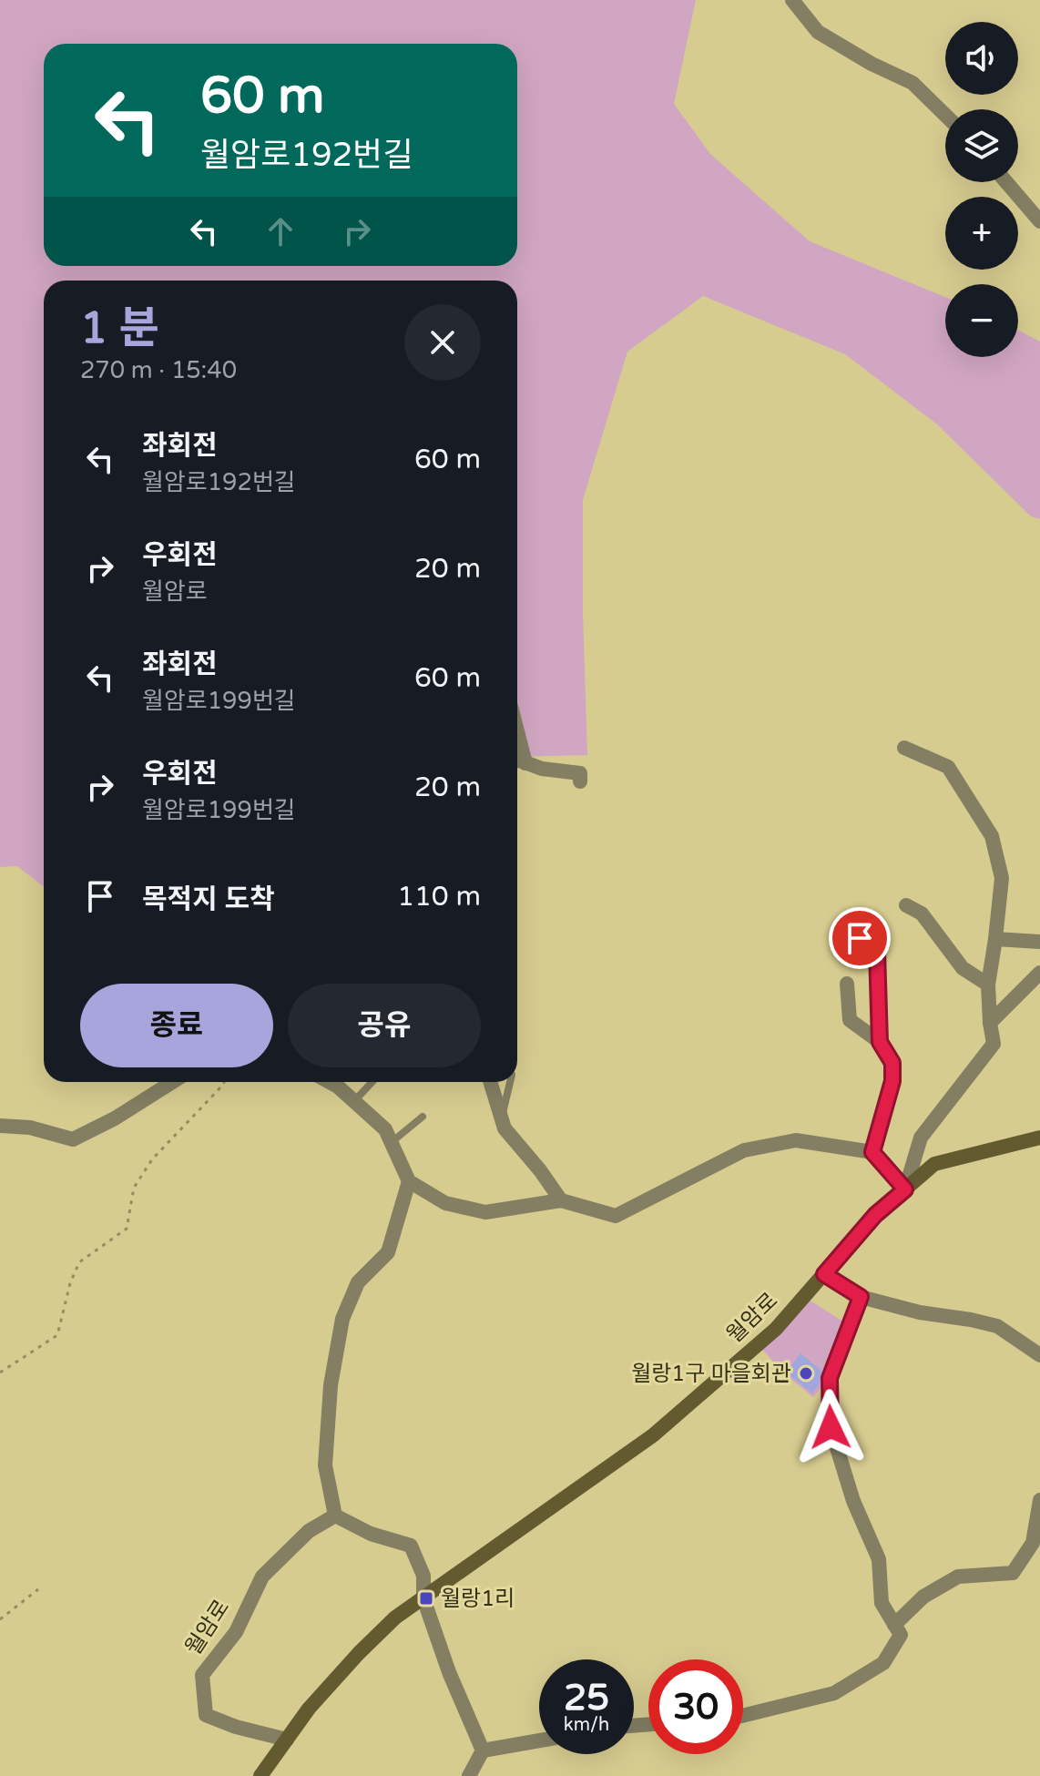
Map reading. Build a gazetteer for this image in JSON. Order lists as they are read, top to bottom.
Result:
{
  "streets": {
    "street": ["월암로"]
  },
  "places": {
    "other": ["월랑1구 마을회관"],
    "transit": ["월랑1리"]
  },
  "page": {
    "map_buttons": ["+", "−"],
    "turn": ["60 m", "월암로192번길"],
    "heading": ["1 분", "270 m · 15:40"],
    "list": [
      {
        "name": "좌회전",
        "note": "월암로192번길",
        "value": "60 m"
      },
      {
        "name": "우회전",
        "note": "월암로",
        "value": "20 m"
      },
      {
        "name": "좌회전",
        "note": "월암로199번길",
        "value": "60 m"
      },
      {
        "name": "우회전",
        "note": "월암로199번길",
        "value": "20 m"
      },
      {
        "name": "목적지 도착",
        "value": "110 m"
      }
    ],
    "buttons": ["종료", "공유"],
    "speed": "25 km/h",
    "limit": "30"
  }
}
